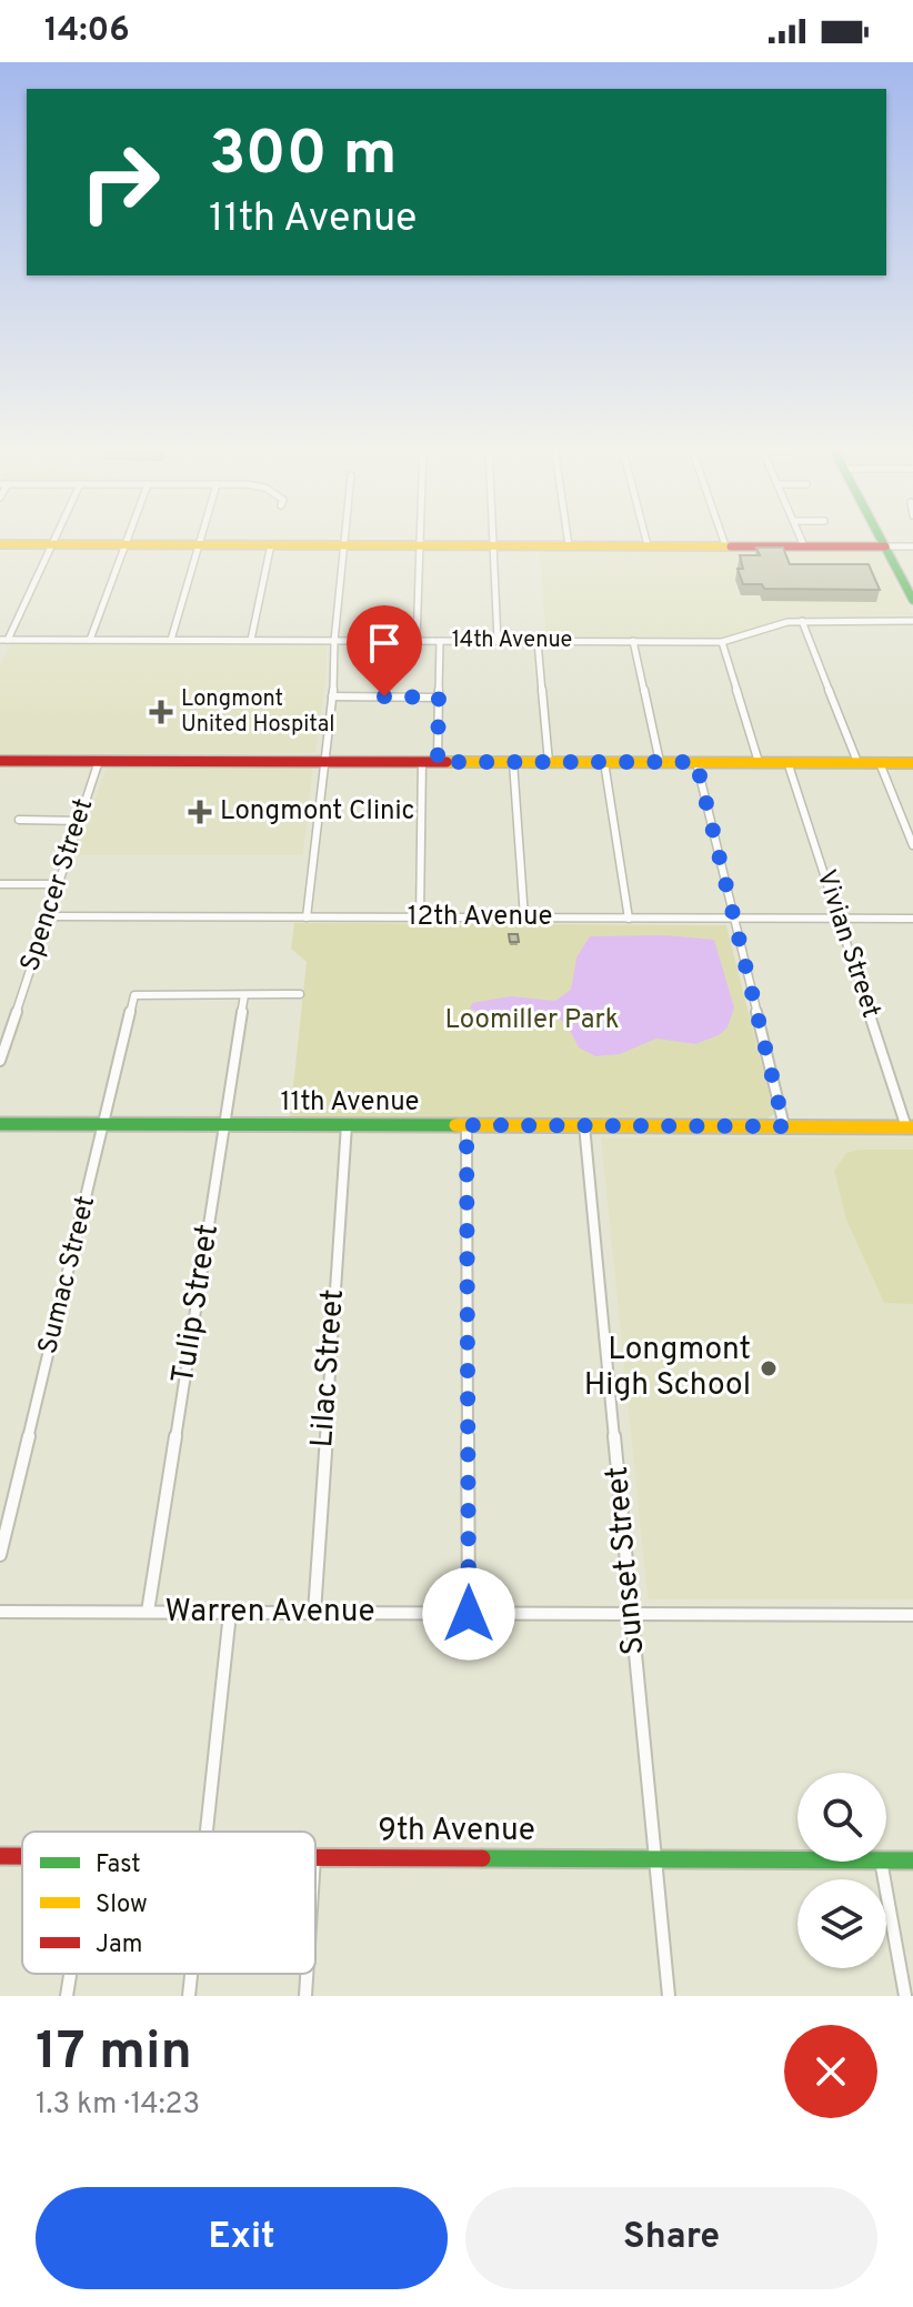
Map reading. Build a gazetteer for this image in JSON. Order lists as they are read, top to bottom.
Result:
{
  "streets": {
    "street": [
      "14th Avenue",
      "Spencer Street",
      "12th Avenue",
      "Vivian Street",
      "11th Avenue",
      "Sumac Street",
      "Tulip Street",
      "Lilac Street",
      "Sunset Street",
      "Warren Avenue",
      "9th Avenue"
    ]
  },
  "crossings": [
    ["Spencer Street", "12th Avenue"],
    ["12th Avenue", "Vivian Street"],
    ["Vivian Street", "11th Avenue"],
    ["11th Avenue", "Sumac Street"],
    ["11th Avenue", "Tulip Street"],
    ["11th Avenue", "Lilac Street"],
    ["11th Avenue", "Sunset Street"],
    ["Sumac Street", "Tulip Street"],
    ["Tulip Street", "Warren Avenue"],
    ["Lilac Street", "Warren Avenue"],
    ["Sunset Street", "Warren Avenue"],
    ["Sunset Street", "9th Avenue"]
  ],
  "parks": ["Loomiller Park"],
  "places": {
    "health": ["Longmont United Hospital", "Longmont Clinic"],
    "other": ["Longmont High School"]
  },
  "legend": ["Fast", "Slow", "Jam"],
  "page": {
    "status": "14:06",
    "turn": ["300 m", "11th Avenue"],
    "heading": ["17 min", "1.3 km · 14:23"],
    "buttons": ["Exit", "Share"]
  }
}
